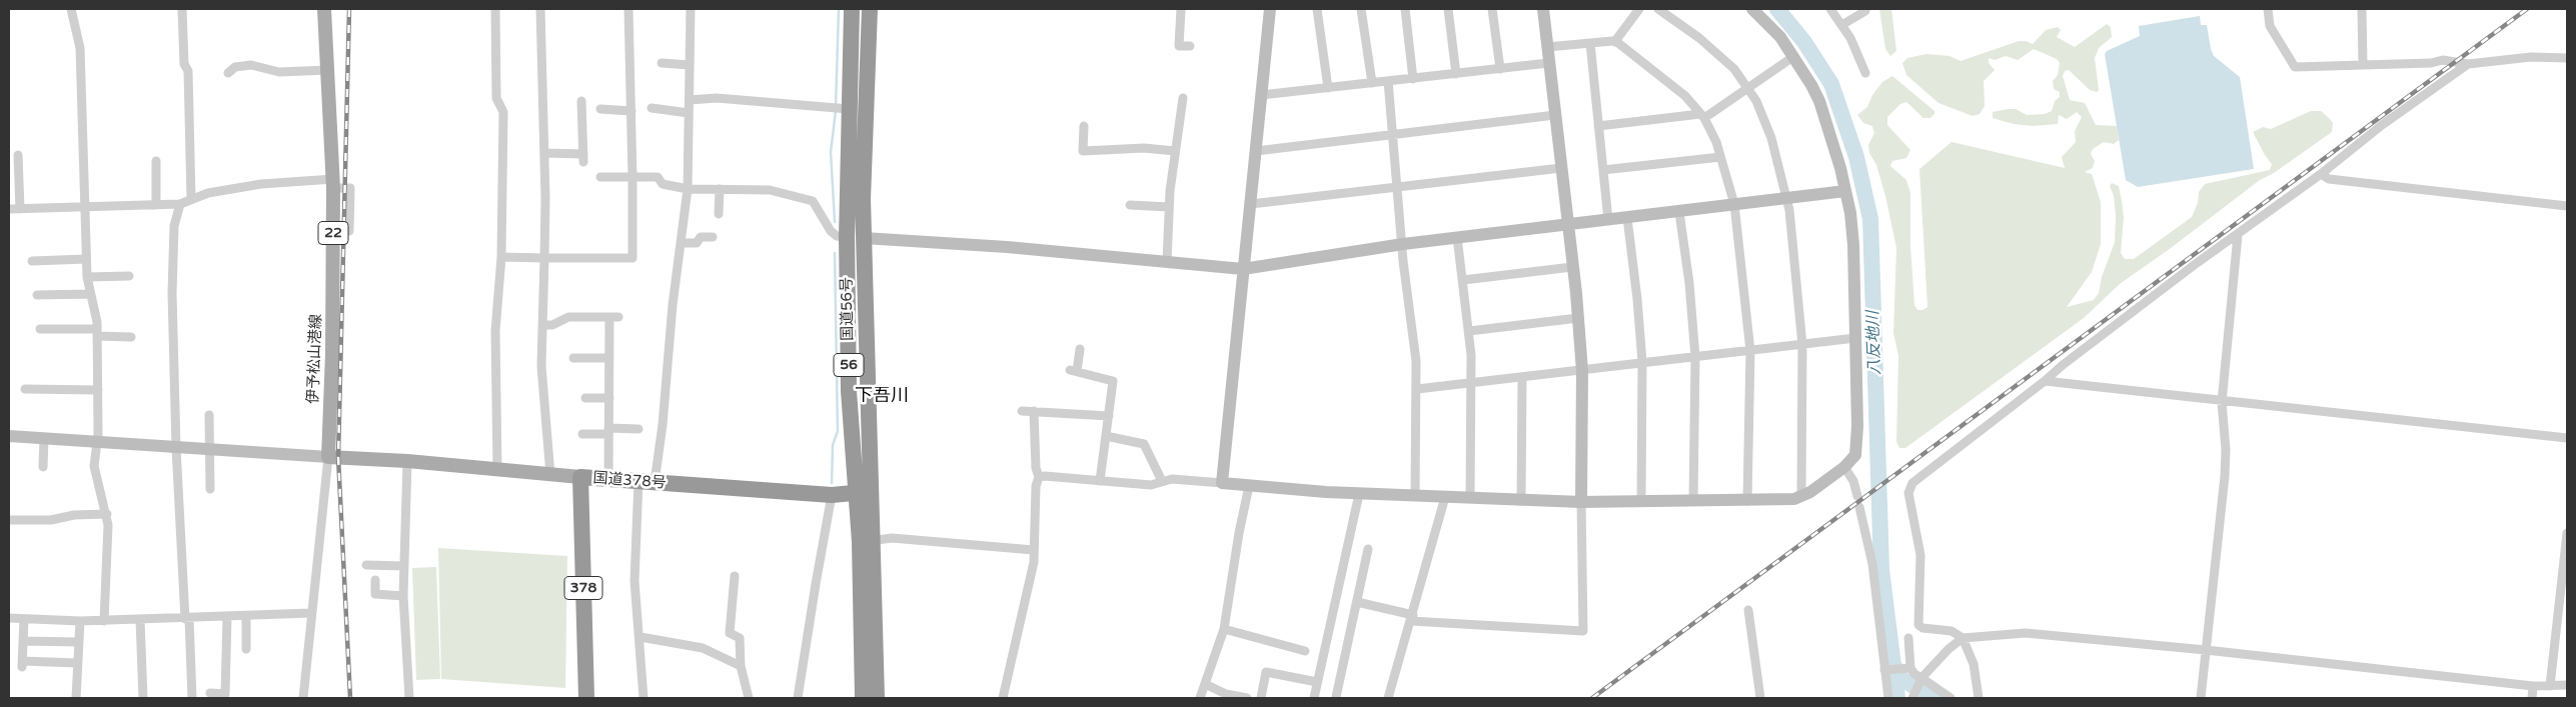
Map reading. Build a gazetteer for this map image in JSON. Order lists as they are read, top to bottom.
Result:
{
  "streets": {
    "highway": [
      "国道56号",
      "56",
      "国道378号",
      "378"
    ],
    "main road": ["22", "伊予松山港線"]
  },
  "crossings": [
    ["国道56号", "国道378号"]
  ],
  "districts": ["下吾川"],
  "water": ["八反地川"]
}
